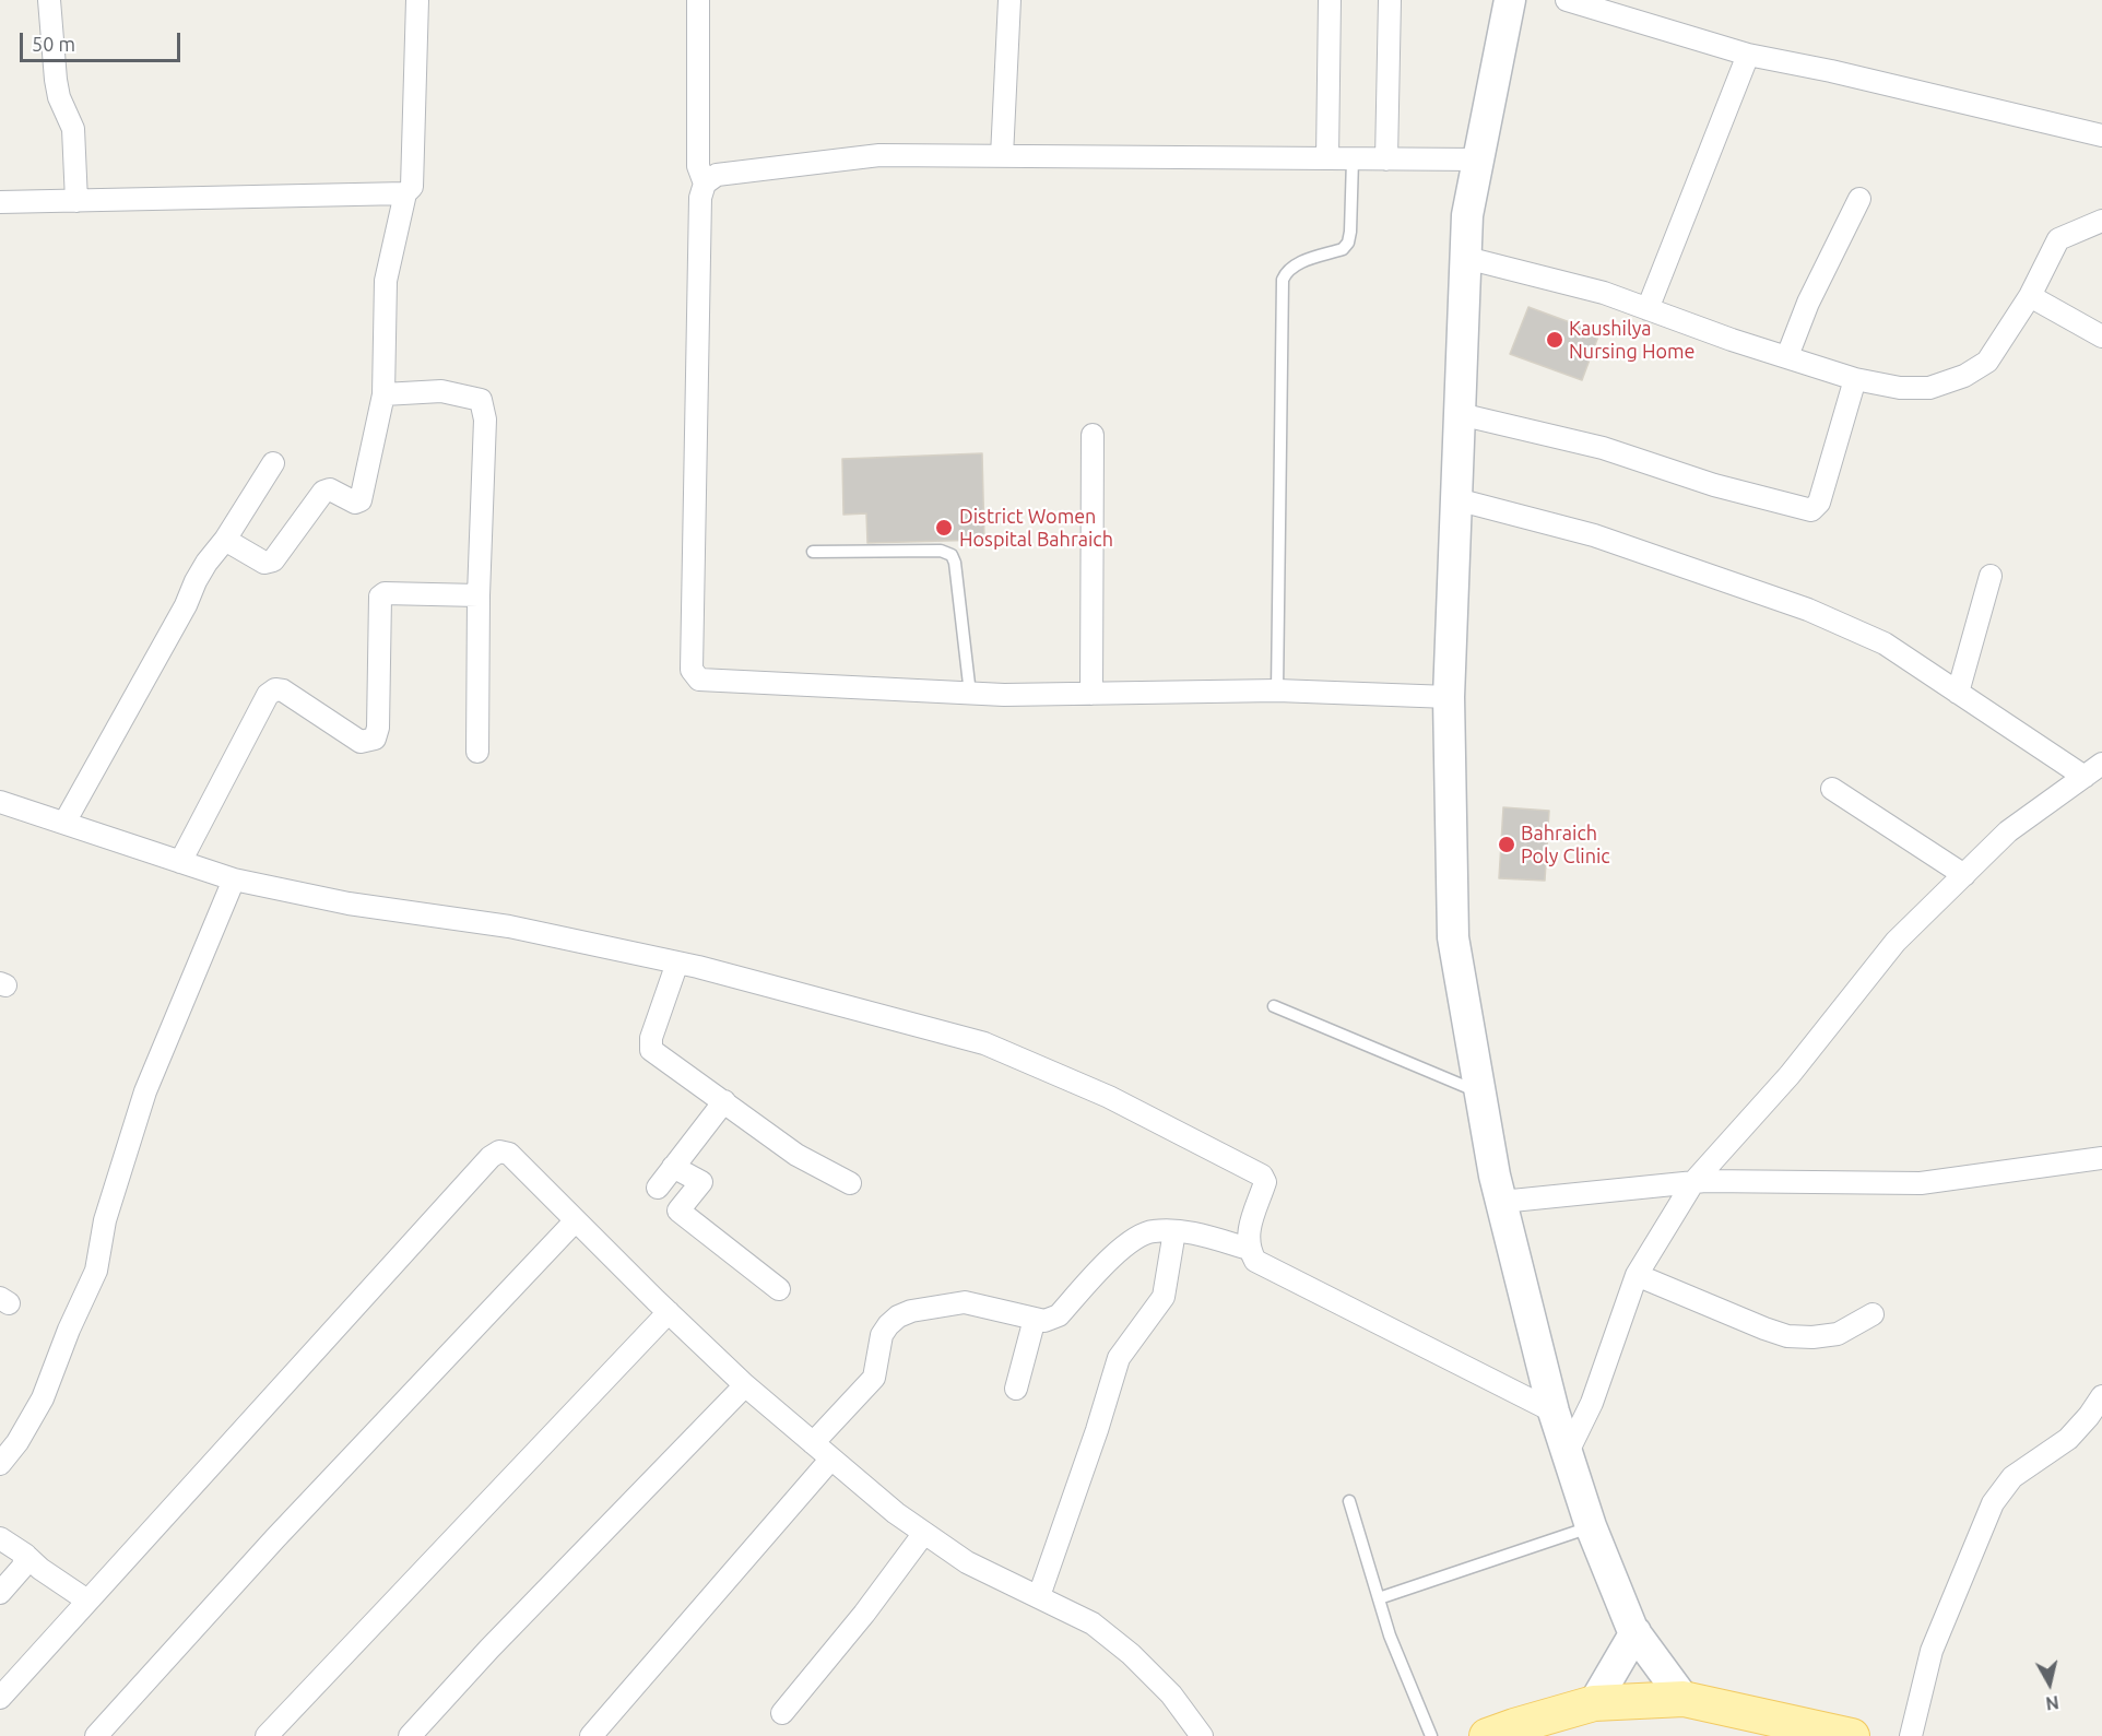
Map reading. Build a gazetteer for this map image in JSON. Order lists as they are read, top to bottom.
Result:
{
  "places": ["Kaushilya Nursing Home", "District Women Hospital Bahraich", "Bahraich Poly Clinic"],
  "scale_bar": "50 m",
  "north": "bottom"
}
